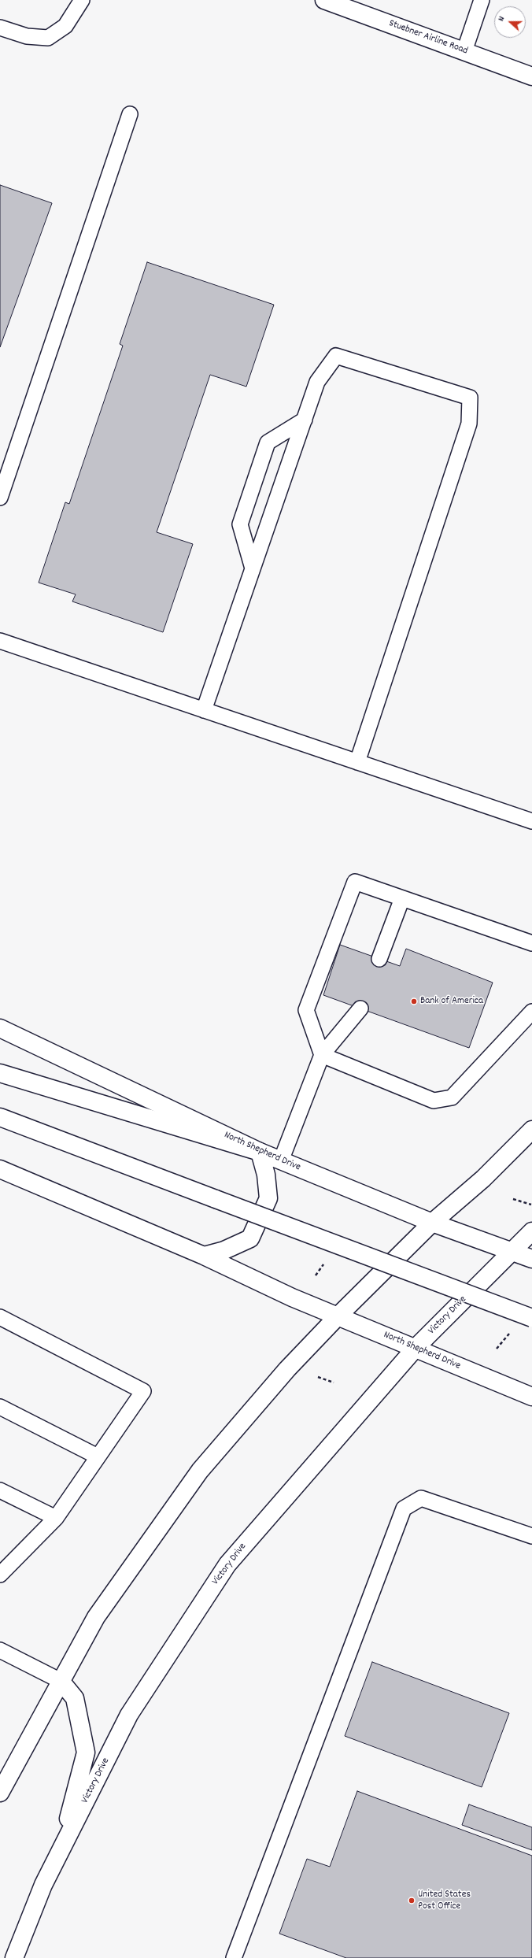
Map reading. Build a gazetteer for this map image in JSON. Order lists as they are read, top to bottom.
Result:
{
  "streets": {
    "main road": ["Stuebner Airline Road", "North Shepherd Drive", "Victory Drive"]
  },
  "crossings": [
    ["North Shepherd Drive", "Victory Drive"]
  ],
  "places": ["Bank of America", "United States Post Office"],
  "north": "left"
}
